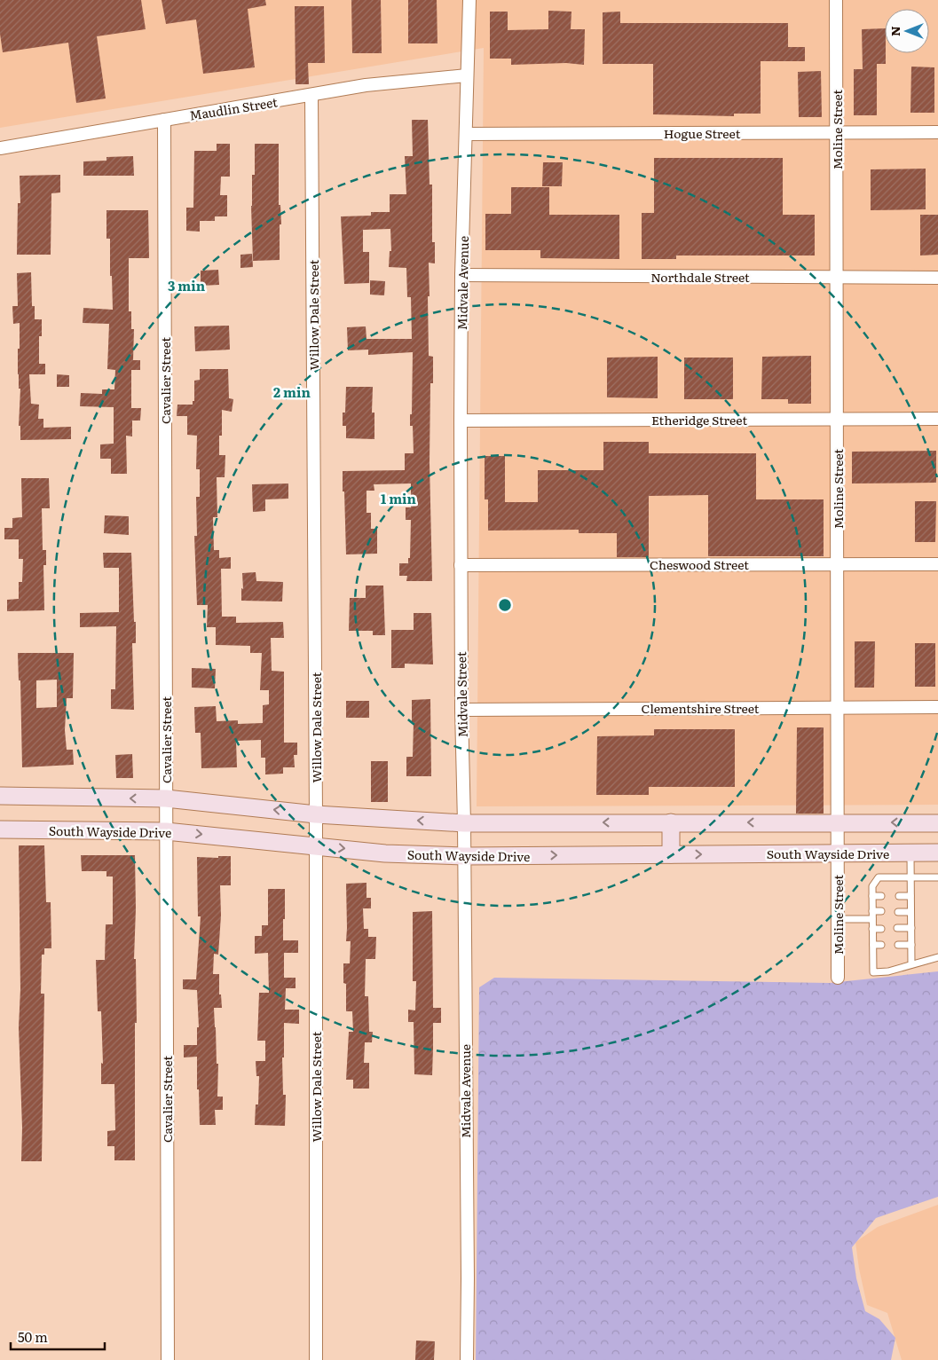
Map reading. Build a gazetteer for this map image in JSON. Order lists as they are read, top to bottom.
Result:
{
  "streets": {
    "main road": ["South Wayside Drive"],
    "street": [
      "Maudlin Street",
      "Moline Street",
      "Hogue Street",
      "Northdale Street",
      "Midvale Avenue",
      "Willow Dale Street",
      "Cavalier Street",
      "Etheridge Street",
      "Cheswood Street",
      "Midvale Street",
      "Clementshire Street"
    ]
  },
  "crossings": [
    ["Maudlin Street", "Midvale Avenue"],
    ["Maudlin Street", "Willow Dale Street"],
    ["Maudlin Street", "Cavalier Street"],
    ["Moline Street", "Hogue Street"],
    ["Moline Street", "Northdale Street"],
    ["Moline Street", "Etheridge Street"],
    ["Moline Street", "Cheswood Street"],
    ["Moline Street", "Clementshire Street"],
    ["Moline Street", "South Wayside Drive"],
    ["Hogue Street", "Midvale Avenue"],
    ["Northdale Street", "Midvale Avenue"],
    ["Midvale Avenue", "Etheridge Street"],
    ["Midvale Avenue", "Cheswood Street"],
    ["Midvale Avenue", "Midvale Street"],
    ["Midvale Avenue", "South Wayside Drive"],
    ["Willow Dale Street", "South Wayside Drive"],
    ["Cavalier Street", "South Wayside Drive"],
    ["Cheswood Street", "Midvale Street"],
    ["Midvale Street", "Clementshire Street"]
  ],
  "scale_bar": "50 m",
  "north": "left",
  "rings": ["3 min", "2 min", "1 min"]
}
